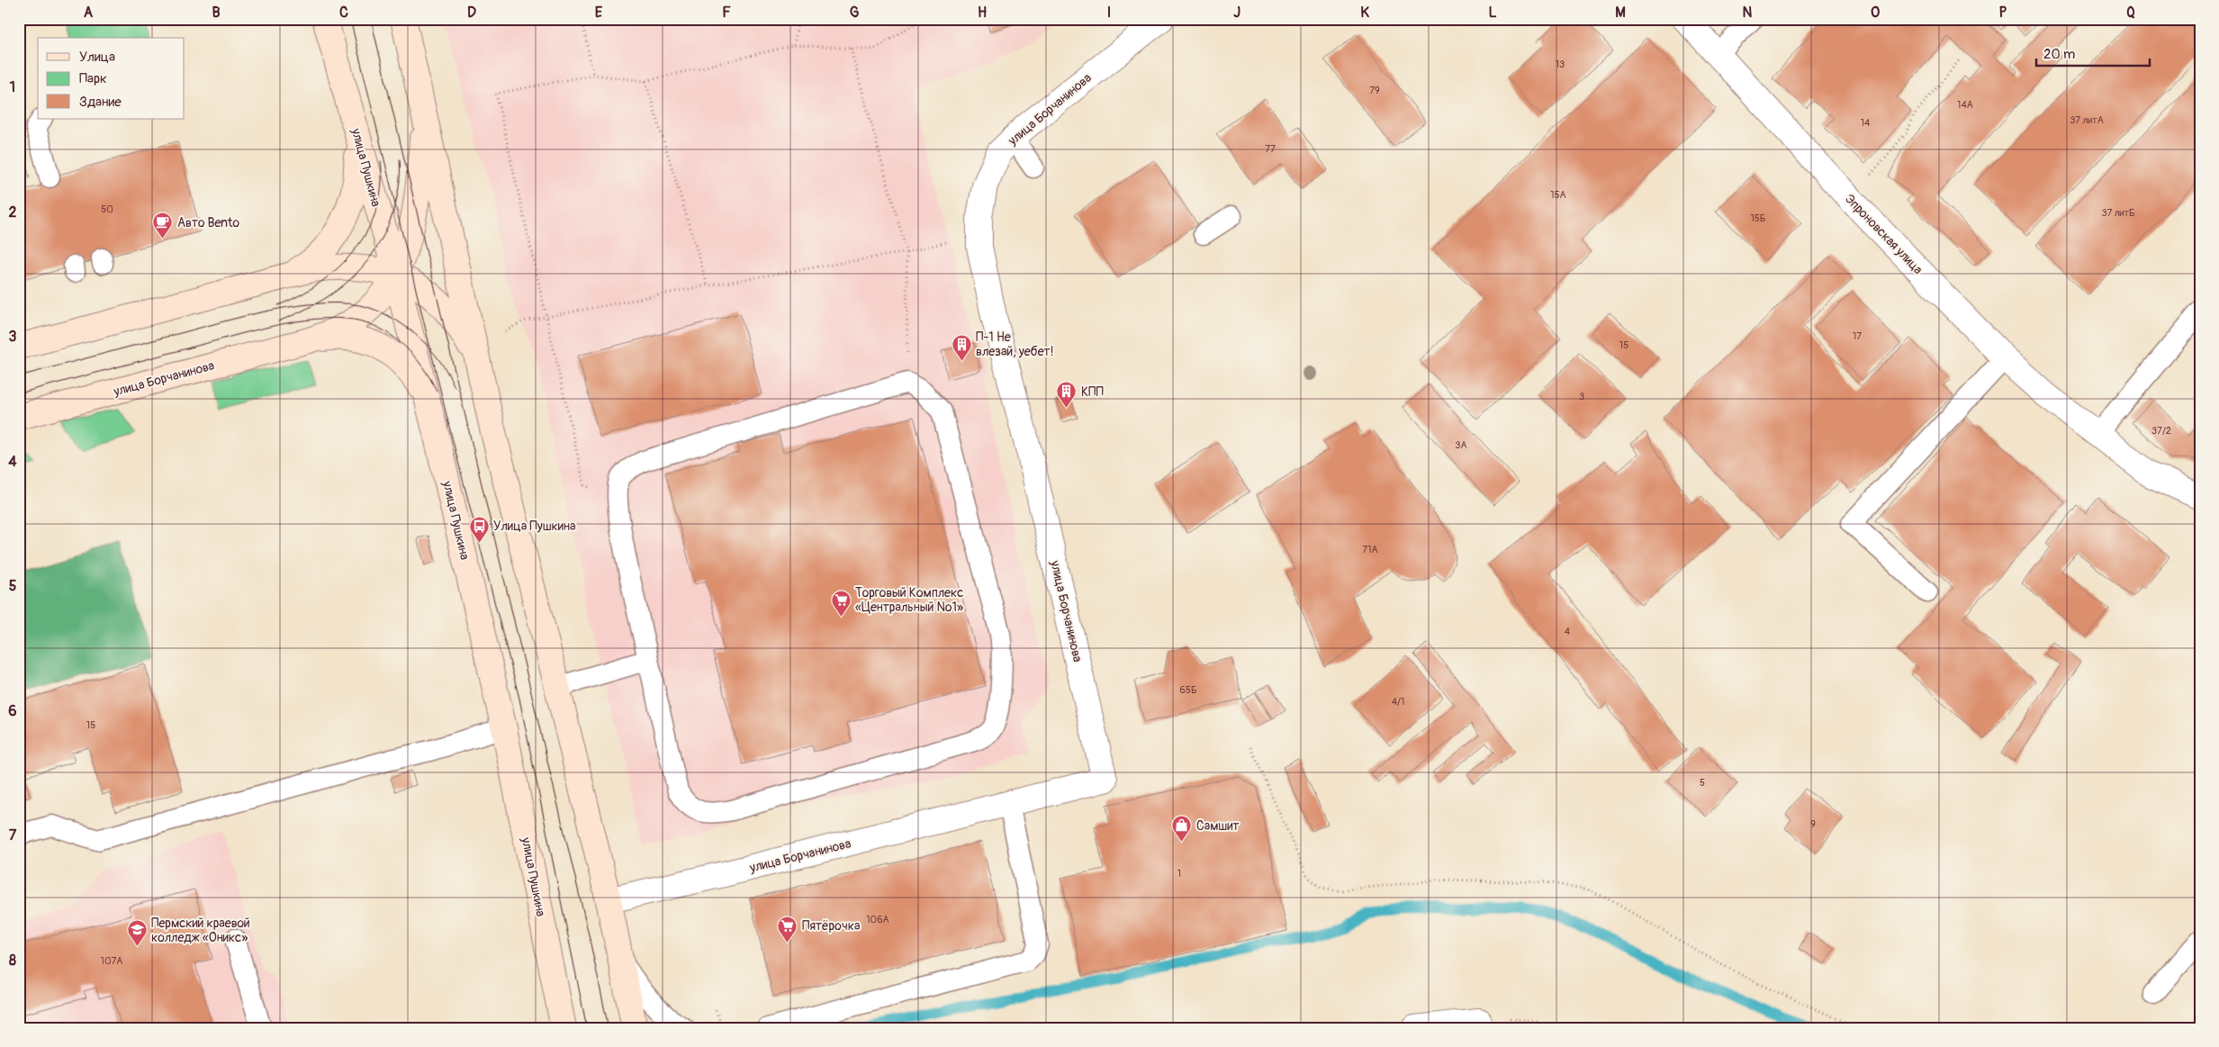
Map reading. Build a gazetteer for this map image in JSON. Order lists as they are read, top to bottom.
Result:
{
  "streets": {
    "main road": ["улица Борчанинова", "улица Пушкина"],
    "street": ["Эпроновская улица"]
  },
  "places": {
    "cafe": ["Авто Bento"],
    "building": ["П-1 Не влезай, уебет!", "КПП"],
    "bus stop": ["Улица Пушкина"],
    "supermarket": ["Торговый Комплекс «Центральный №1»", "Пятёрочка"],
    "shop": ["Самшит"],
    "school or university": ["Пермский краевой колледж «Оникс»"]
  },
  "house_numbers": [
    "13",
    "79",
    "14А",
    "37 литА",
    "14",
    "77",
    "15А",
    "50",
    "37 литБ",
    "15Б",
    "17",
    "15",
    "3",
    "37/2",
    "3А",
    "71А",
    "4",
    "65Б",
    "4/1",
    "15",
    "5",
    "9",
    "1",
    "106А",
    "107А"
  ],
  "legend": ["Улица", "Парк", "Здание"],
  "scale_bar": "20 m",
  "grid": {
    "columns": [
      "A",
      "B",
      "C",
      "D",
      "E",
      "F",
      "G",
      "H",
      "I",
      "J",
      "K",
      "L",
      "M",
      "N",
      "O",
      "P",
      "Q"
    ],
    "rows": [
      "1",
      "2",
      "3",
      "4",
      "5",
      "6",
      "7",
      "8"
    ]
  }
}
